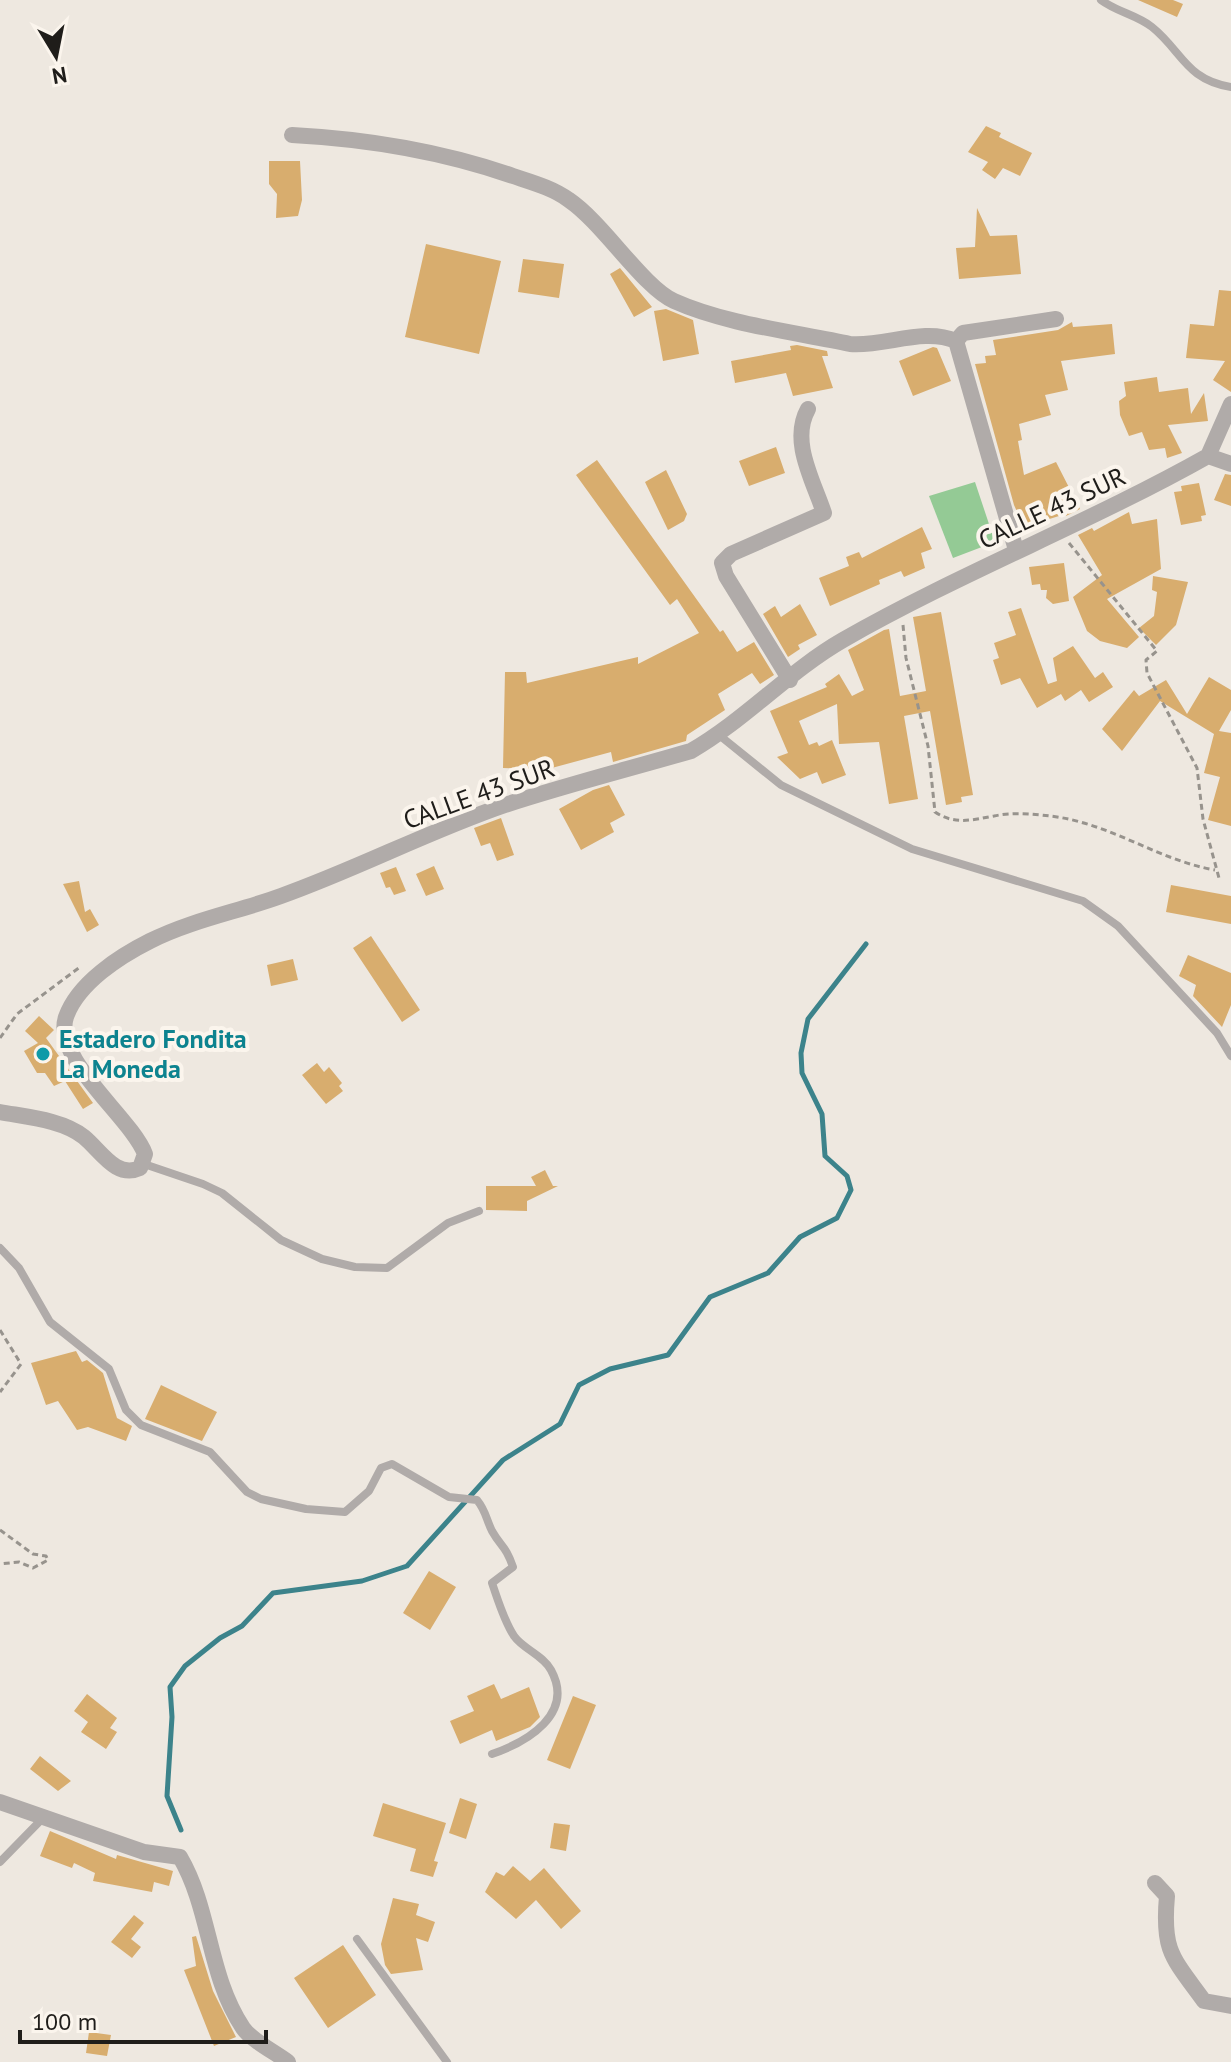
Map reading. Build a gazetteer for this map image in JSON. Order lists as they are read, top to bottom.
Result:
{
  "streets": {
    "street": ["CALLE 43 SUR"]
  },
  "places": ["Estadero Fondita La Moneda"],
  "scale_bar": "100 m",
  "north": "bottom"
}
